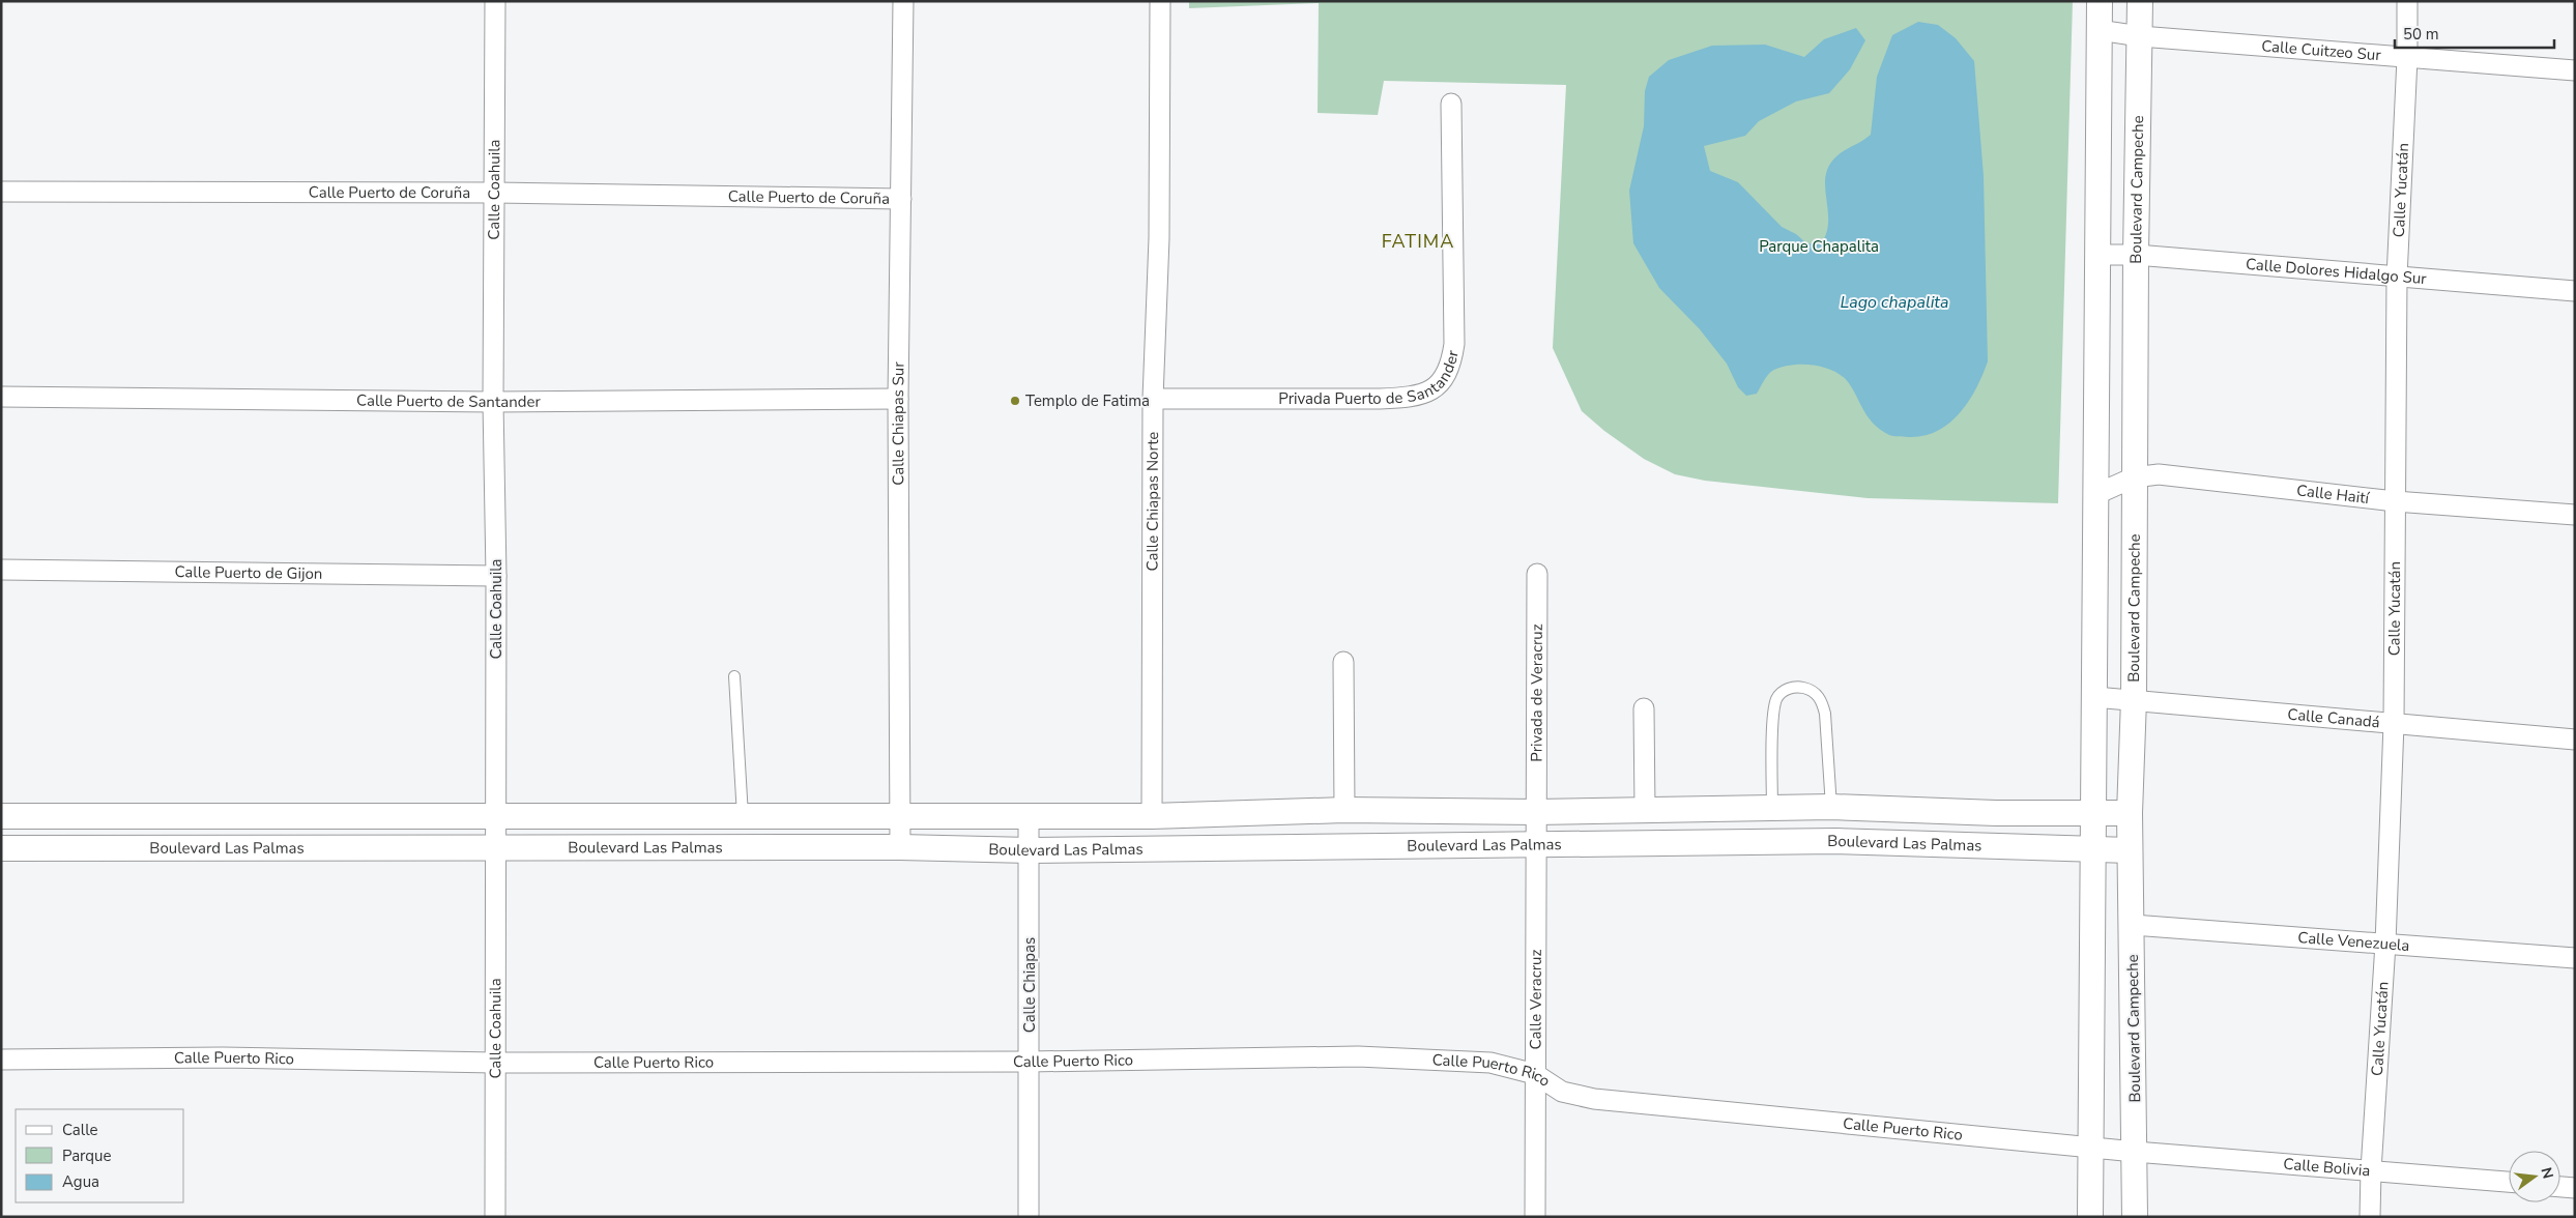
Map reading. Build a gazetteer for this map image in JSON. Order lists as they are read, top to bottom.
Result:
{
  "streets": {
    "street": [
      "Calle Cuitzeo Sur",
      "Calle Coahuila",
      "Boulevard Campeche",
      "Calle Yucatán",
      "Calle Puerto de Coruña",
      "Calle Dolores Hidalgo Sur",
      "Privada Puerto de Santander",
      "Calle Puerto de Santander",
      "Calle Chiapas Sur",
      "Calle Haití",
      "Calle Chiapas Norte",
      "Calle Puerto de Gijon",
      "Privada de Veracruz",
      "Calle Canadá",
      "Boulevard Las Palmas",
      "Calle Venezuela",
      "Calle Chiapas",
      "Calle Veracruz",
      "Calle Puerto Rico",
      "Calle Bolivia"
    ]
  },
  "crossings": [
    ["Calle Cuitzeo Sur", "Boulevard Campeche"],
    ["Calle Cuitzeo Sur", "Calle Yucatán"],
    ["Calle Coahuila", "Calle Puerto de Coruña"],
    ["Calle Coahuila", "Calle Puerto de Santander"],
    ["Calle Coahuila", "Calle Puerto de Gijon"],
    ["Calle Coahuila", "Boulevard Las Palmas"],
    ["Calle Coahuila", "Calle Puerto Rico"],
    ["Boulevard Campeche", "Calle Dolores Hidalgo Sur"],
    ["Boulevard Campeche", "Calle Haití"],
    ["Boulevard Campeche", "Calle Canadá"],
    ["Boulevard Campeche", "Boulevard Las Palmas"],
    ["Boulevard Campeche", "Calle Venezuela"],
    ["Boulevard Campeche", "Calle Puerto Rico"],
    ["Boulevard Campeche", "Calle Bolivia"],
    ["Calle Yucatán", "Calle Dolores Hidalgo Sur"],
    ["Calle Yucatán", "Calle Haití"],
    ["Calle Yucatán", "Calle Canadá"],
    ["Calle Yucatán", "Calle Venezuela"],
    ["Calle Yucatán", "Calle Bolivia"],
    ["Calle Puerto de Coruña", "Calle Chiapas Sur"],
    ["Privada Puerto de Santander", "Calle Chiapas Norte"],
    ["Calle Puerto de Santander", "Calle Chiapas Sur"],
    ["Calle Chiapas Sur", "Boulevard Las Palmas"],
    ["Calle Chiapas Norte", "Boulevard Las Palmas"],
    ["Privada de Veracruz", "Boulevard Las Palmas"],
    ["Privada de Veracruz", "Calle Veracruz"],
    ["Boulevard Las Palmas", "Calle Chiapas"],
    ["Boulevard Las Palmas", "Calle Veracruz"],
    ["Calle Chiapas", "Calle Puerto Rico"],
    ["Calle Veracruz", "Calle Puerto Rico"],
    ["Calle Puerto Rico", "Calle Bolivia"]
  ],
  "districts": ["FATIMA"],
  "water": ["Lago chapalita"],
  "parks": ["Parque Chapalita"],
  "places": ["Templo de Fatima"],
  "legend": ["Calle", "Parque", "Agua"],
  "scale_bar": "50 m",
  "north": "right"
}
